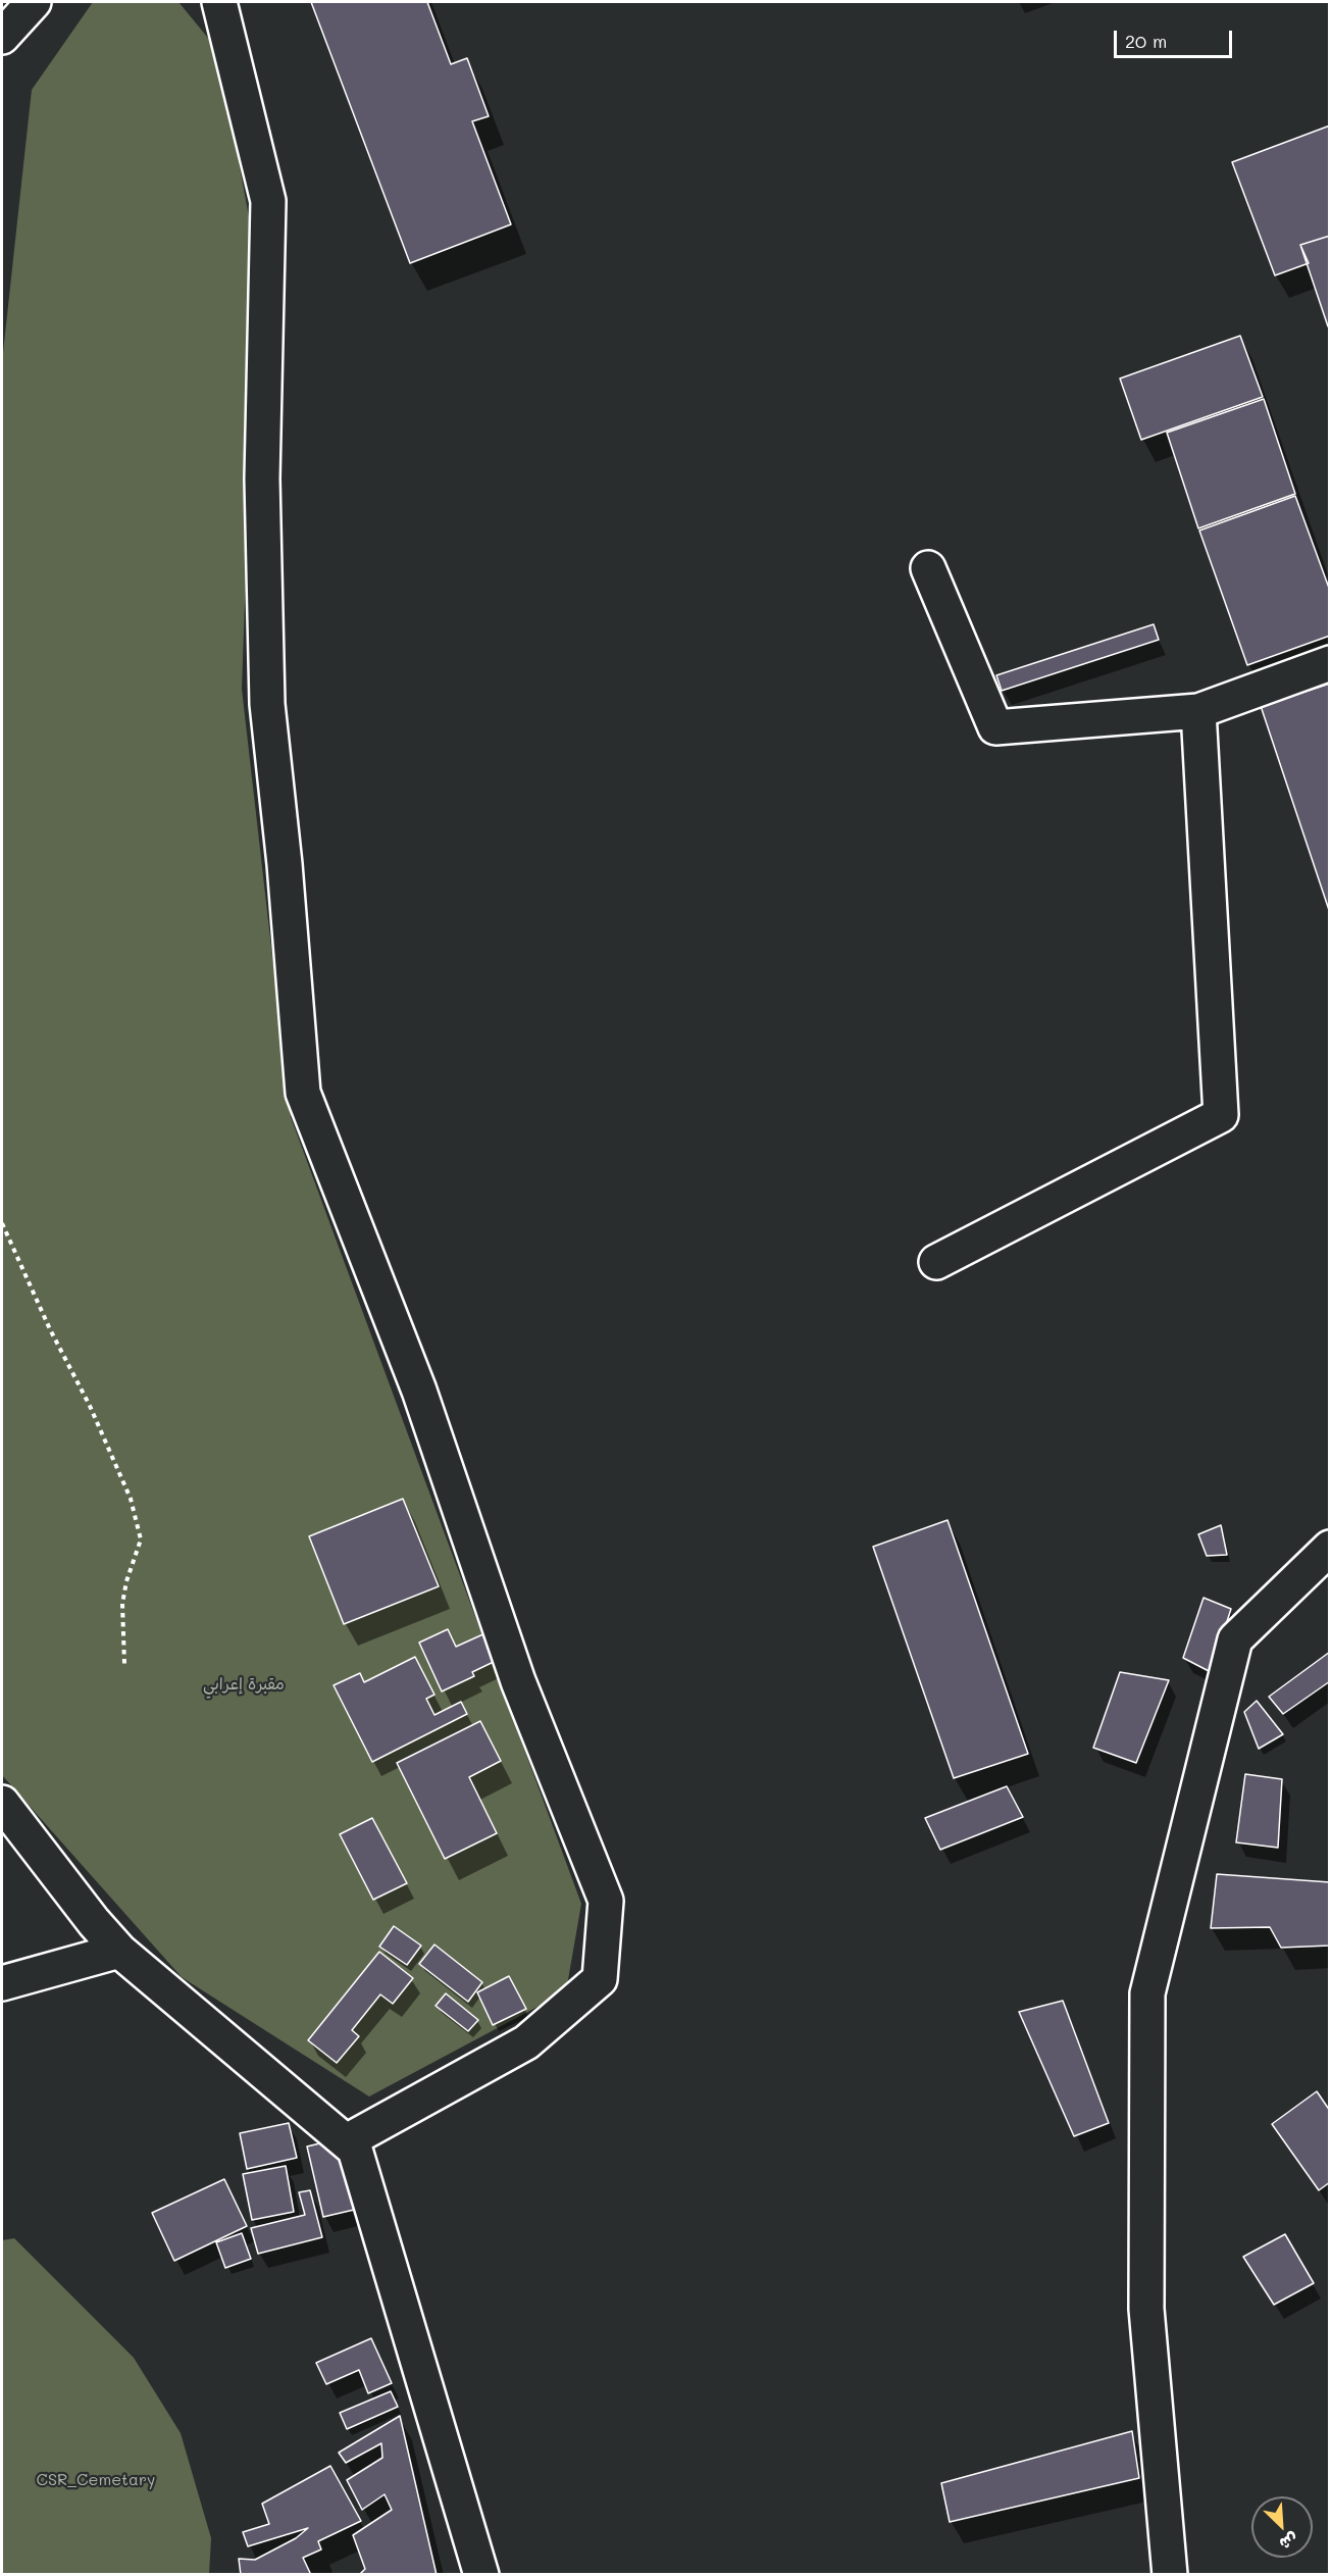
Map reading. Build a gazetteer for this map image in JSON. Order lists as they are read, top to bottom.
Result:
{
  "parks": ["مقبرة إعرابي", "CSR_Cemetary"],
  "scale_bar": "20 m",
  "north": "bottom right"
}
